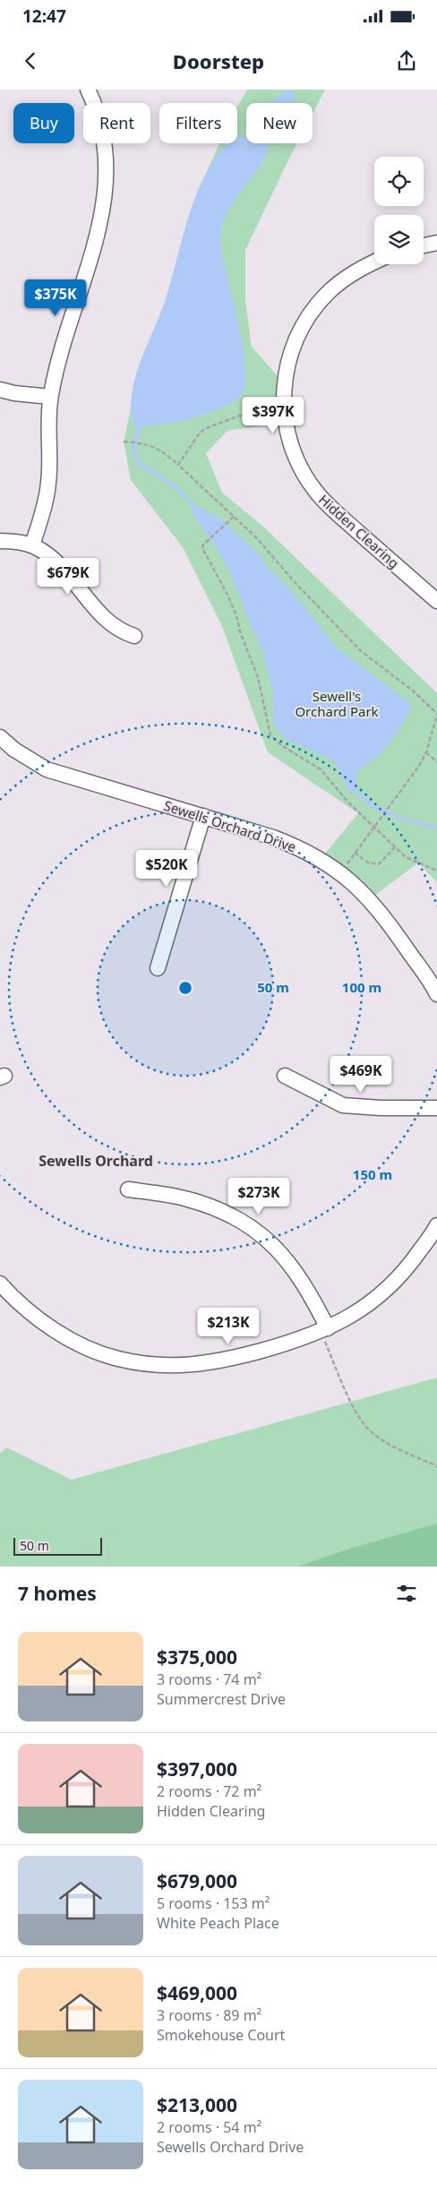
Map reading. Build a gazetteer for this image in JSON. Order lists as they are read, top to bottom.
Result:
{
  "streets": {
    "street": ["Hidden Clearing", "Sewells Orchard Drive"]
  },
  "districts": ["Sewells Orchard"],
  "parks": ["Sewell's Orchard Park"],
  "scale_bar": "50 m",
  "page": {
    "status": "12:47",
    "header": "Doorstep",
    "chip": [
      "Buy",
      "Rent",
      "Filters",
      "New"
    ],
    "price": [
      "$375K",
      "$397K",
      "$679K",
      "$520K",
      "$469K",
      "$273K",
      "$213K"
    ],
    "scale": "50 m",
    "heading": "7 homes",
    "list": [
      {
        "name": "$375,000",
        "note": "3 rooms · 74 m² · Summercrest Drive"
      },
      {
        "name": "$397,000",
        "note": "2 rooms · 72 m² · Hidden Clearing"
      },
      {
        "name": "$679,000",
        "note": "5 rooms · 153 m² · White Peach Place"
      },
      {
        "name": "$469,000",
        "note": "3 rooms · 89 m² · Smokehouse Court"
      },
      {
        "name": "$213,000",
        "note": "2 rooms · 54 m² · Sewells Orchard Drive"
      }
    ]
  },
  "rings": ["50 m", "100 m", "150 m"]
}
